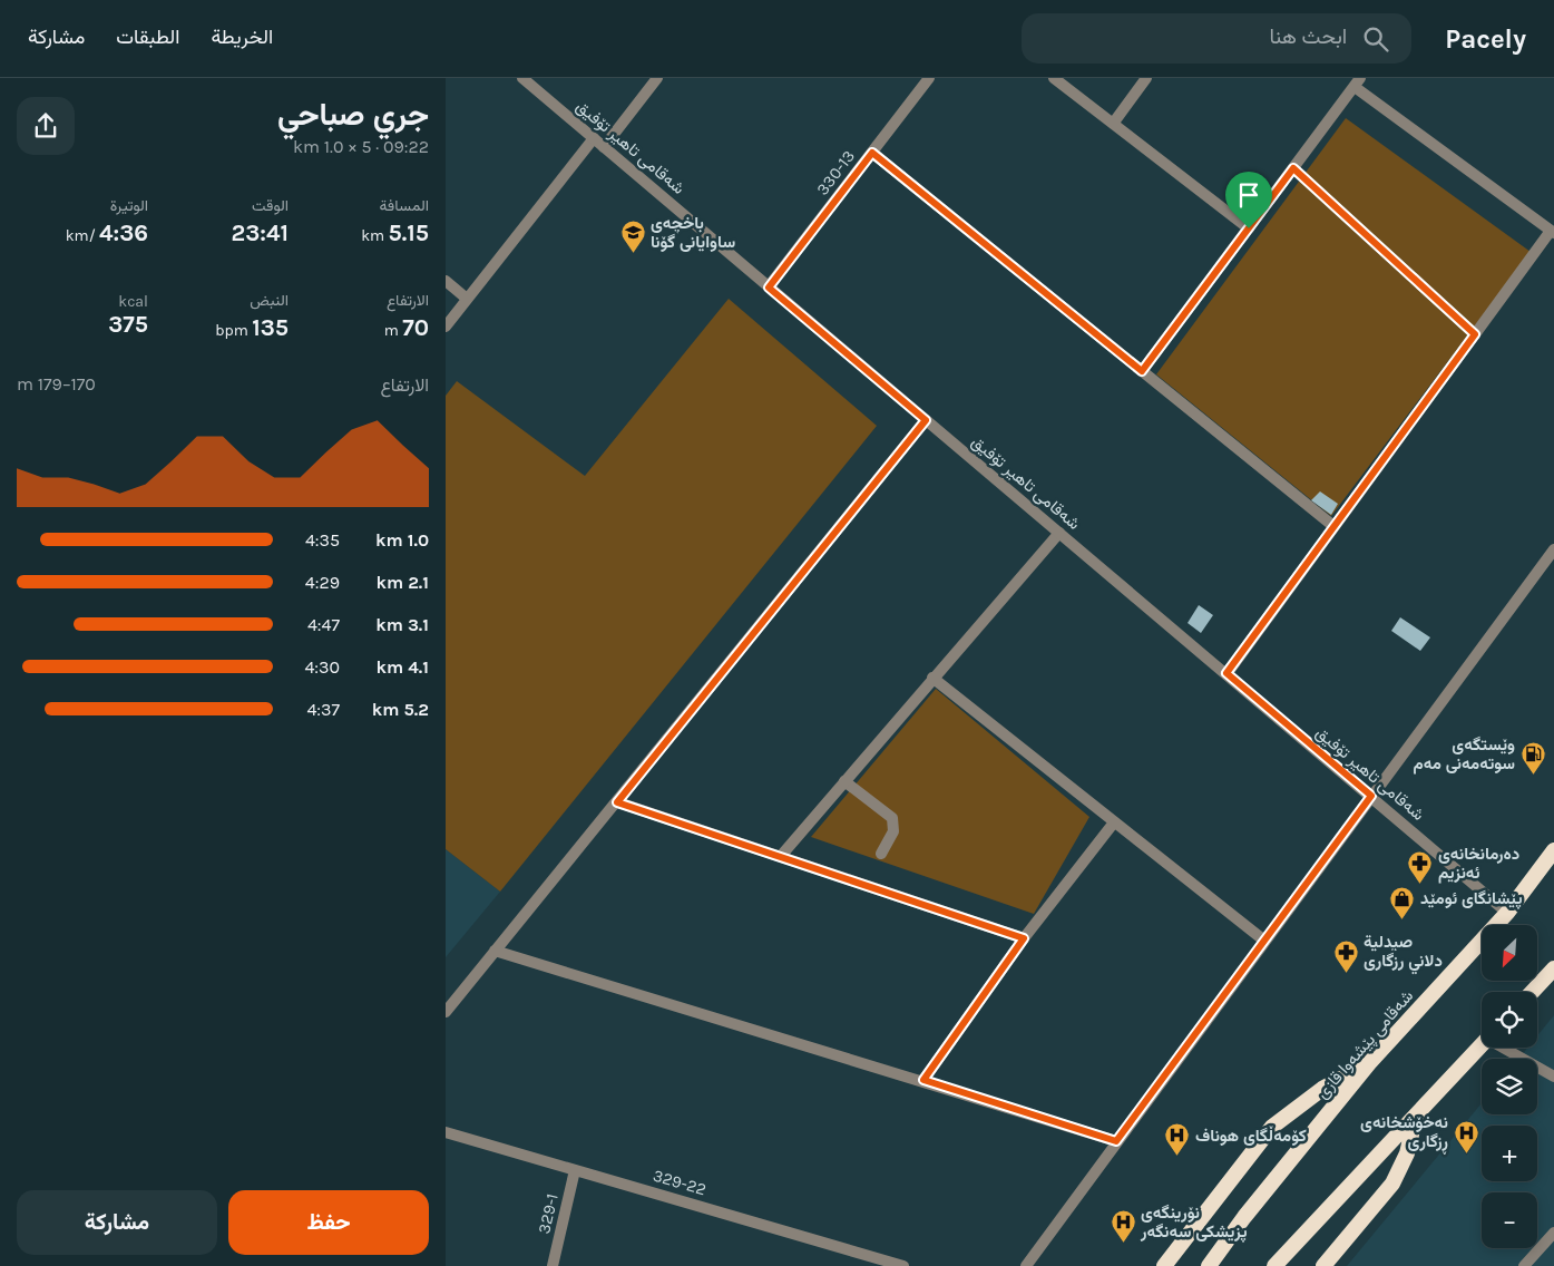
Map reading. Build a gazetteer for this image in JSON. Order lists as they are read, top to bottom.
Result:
{
  "streets": {
    "highway": ["شەقامی پێشەوا قازی"],
    "street": [
      "شەقامی تاهیر تۆفیق",
      "330-13",
      "329-22",
      "329-1"
    ]
  },
  "crossings": [
    ["شەقامی تاهیر تۆفیق", "330-13"],
    ["شەقامی تاهیر تۆفیق", "شەقامی پێشەوا قازی"],
    ["329-22", "329-1"]
  ],
  "places": {
    "school or university": ["باخچەی ساوایانی گۆنا"],
    "fuel station": ["وێستگەی سوتەمەنی مەم"],
    "pharmacy": ["دەرمانخانەی ئەنزیم", "صيدلية دلاني رزگاری"],
    "shop": ["پێشانگای ئومێد"],
    "hospital": ["نەخۆشخانەی ڕزگاری", "کۆمەڵگای هوناف", "نۆرینگەی پزیشکی سەنگەر"]
  },
  "north": "bottom left",
  "page": {
    "header": "Pacely",
    "search": "ابحث هنا",
    "nav": ["الخريطة", "الطبقات", "مشاركة"],
    "heading": ["جري صباحي", "09:22 · 5 × 1.0 km"],
    "stats": [
      ["المسافة", "5.15 km"],
      ["الوقت", "23:41"],
      ["الوتيرة", "4:36 /km"],
      ["الارتفاع", "70 m"],
      ["النبض", "135 bpm"],
      ["kcal", "375"]
    ],
    "chart": ["الارتفاع", "170–179 m"],
    "list": [
      {
        "name": "1.0 km",
        "note": "4:35"
      },
      {
        "name": "2.1 km",
        "note": "4:29"
      },
      {
        "name": "3.1 km",
        "note": "4:47"
      },
      {
        "name": "4.1 km",
        "note": "4:30"
      },
      {
        "name": "5.2 km",
        "note": "4:37"
      }
    ],
    "map_buttons": ["+", "−"],
    "buttons": ["حفظ", "مشاركة"]
  }
}
